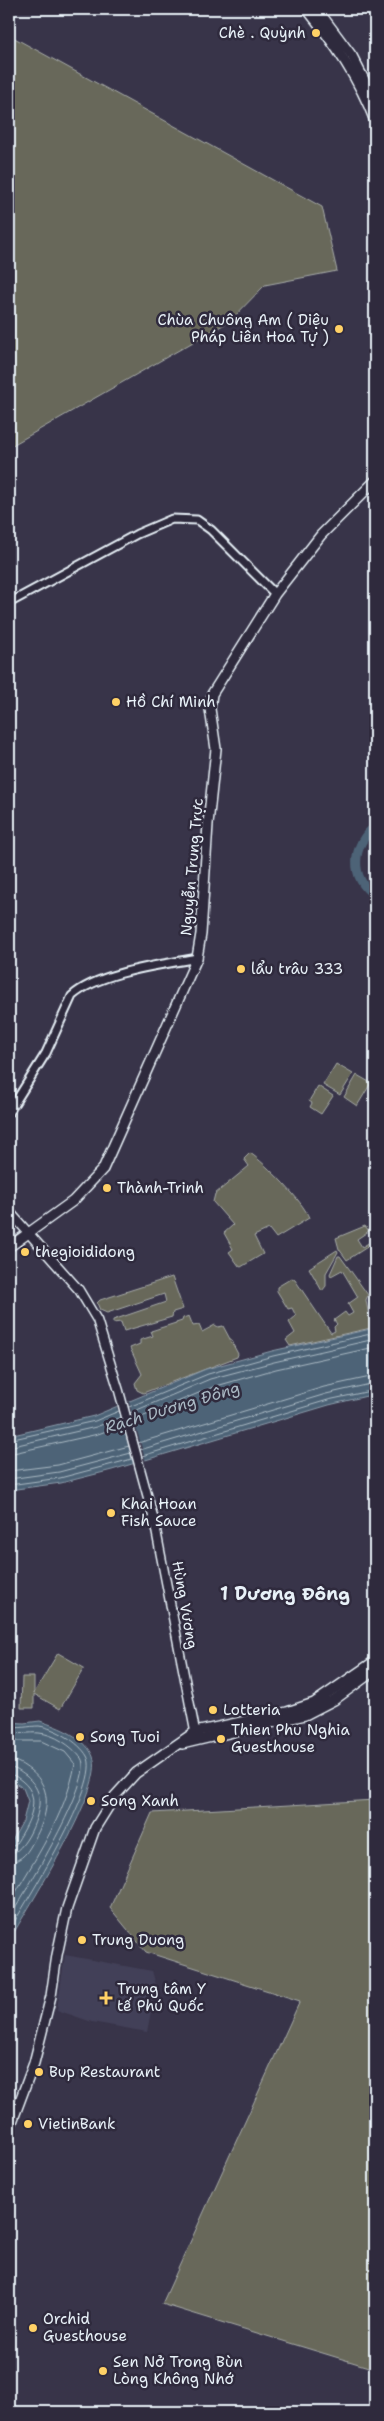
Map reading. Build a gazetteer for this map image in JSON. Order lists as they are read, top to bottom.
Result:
{
  "streets": {
    "main road": ["Nguyễn Trung Trực", "Hùng Vương"]
  },
  "crossings": [
    ["Nguyễn Trung Trực", "Hùng Vương"]
  ],
  "districts": ["1 Dương Đông"],
  "water": ["Rạch Dương Đông"],
  "places": {
    "other": [
      "Chè . Quỳnh",
      "Chùa Chuông Am ( Diệu Pháp Liên Hoa Tự )",
      "Hồ Chí Minh",
      "lẩu trâu 333",
      "Thành-Trinh",
      "thegioididong",
      "Khai Hoan Fish Sauce",
      "Lotteria",
      "Song Tuoi",
      "Thien Phu Nghia Guesthouse",
      "Song Xanh",
      "Trung Duong",
      "Bup Restaurant",
      "VietinBank",
      "Orchid Guesthouse",
      "Sen Nở Trong Bùn Lòng Không Nhớ"
    ],
    "health": ["Trung tâm Y tế Phú Quốc"]
  }
}
